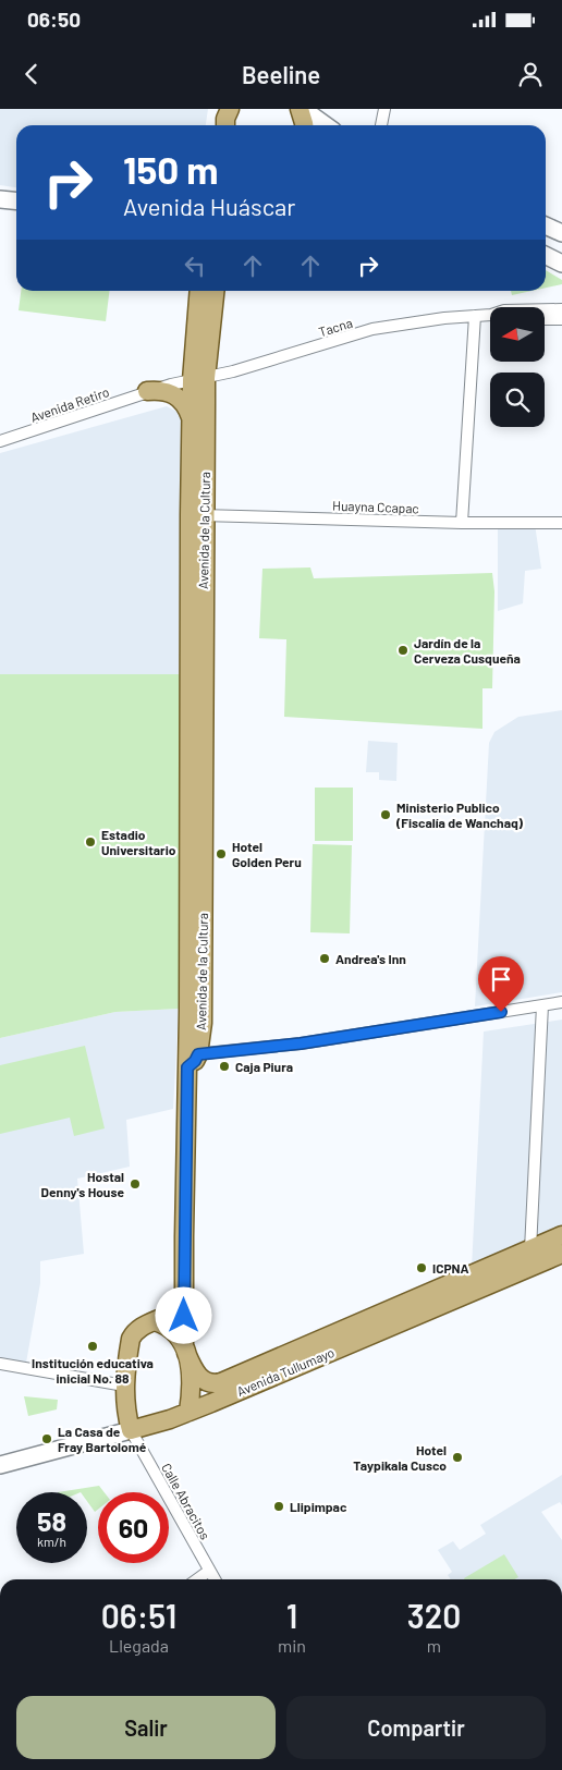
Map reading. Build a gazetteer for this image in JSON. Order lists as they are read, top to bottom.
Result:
{
  "streets": {
    "main road": ["Avenida de la Cultura", "Avenida Tullumayo"],
    "street": [
      "Tacna",
      "Avenida Retiro",
      "Huayna Ccapac",
      "Calle Abracitos"
    ]
  },
  "crossings": [
    ["Tacna", "Avenida Retiro"],
    ["Tacna", "Avenida de la Cultura"],
    ["Huayna Ccapac", "Avenida de la Cultura"],
    ["Avenida de la Cultura", "Avenida Tullumayo"],
    ["Avenida Tullumayo", "Calle Abracitos"]
  ],
  "places": [
    "Jardín de la Cerveza Cusqueña",
    "Ministerio Publico (Fiscalía de Wanchaq)",
    "Estadio Universitario",
    "Hotel Golden Peru",
    "Andrea's Inn",
    "Caja Piura",
    "Hostal Denny's House",
    "ICPNA",
    "Institución educativa inicial No. 88",
    "La Casa de Fray Bartolomé",
    "Hotel Taypikala Cusco",
    "Llipimpac"
  ],
  "north": "left",
  "page": {
    "status": "06:50",
    "header": "Beeline",
    "turn": ["150 m", "Avenida Huáscar"],
    "speed": "58 km/h",
    "limit": "60",
    "eta": [
      "06:51",
      "Llegada",
      "1",
      "min",
      "320",
      "m"
    ],
    "buttons": ["Salir", "Compartir"]
  }
}
